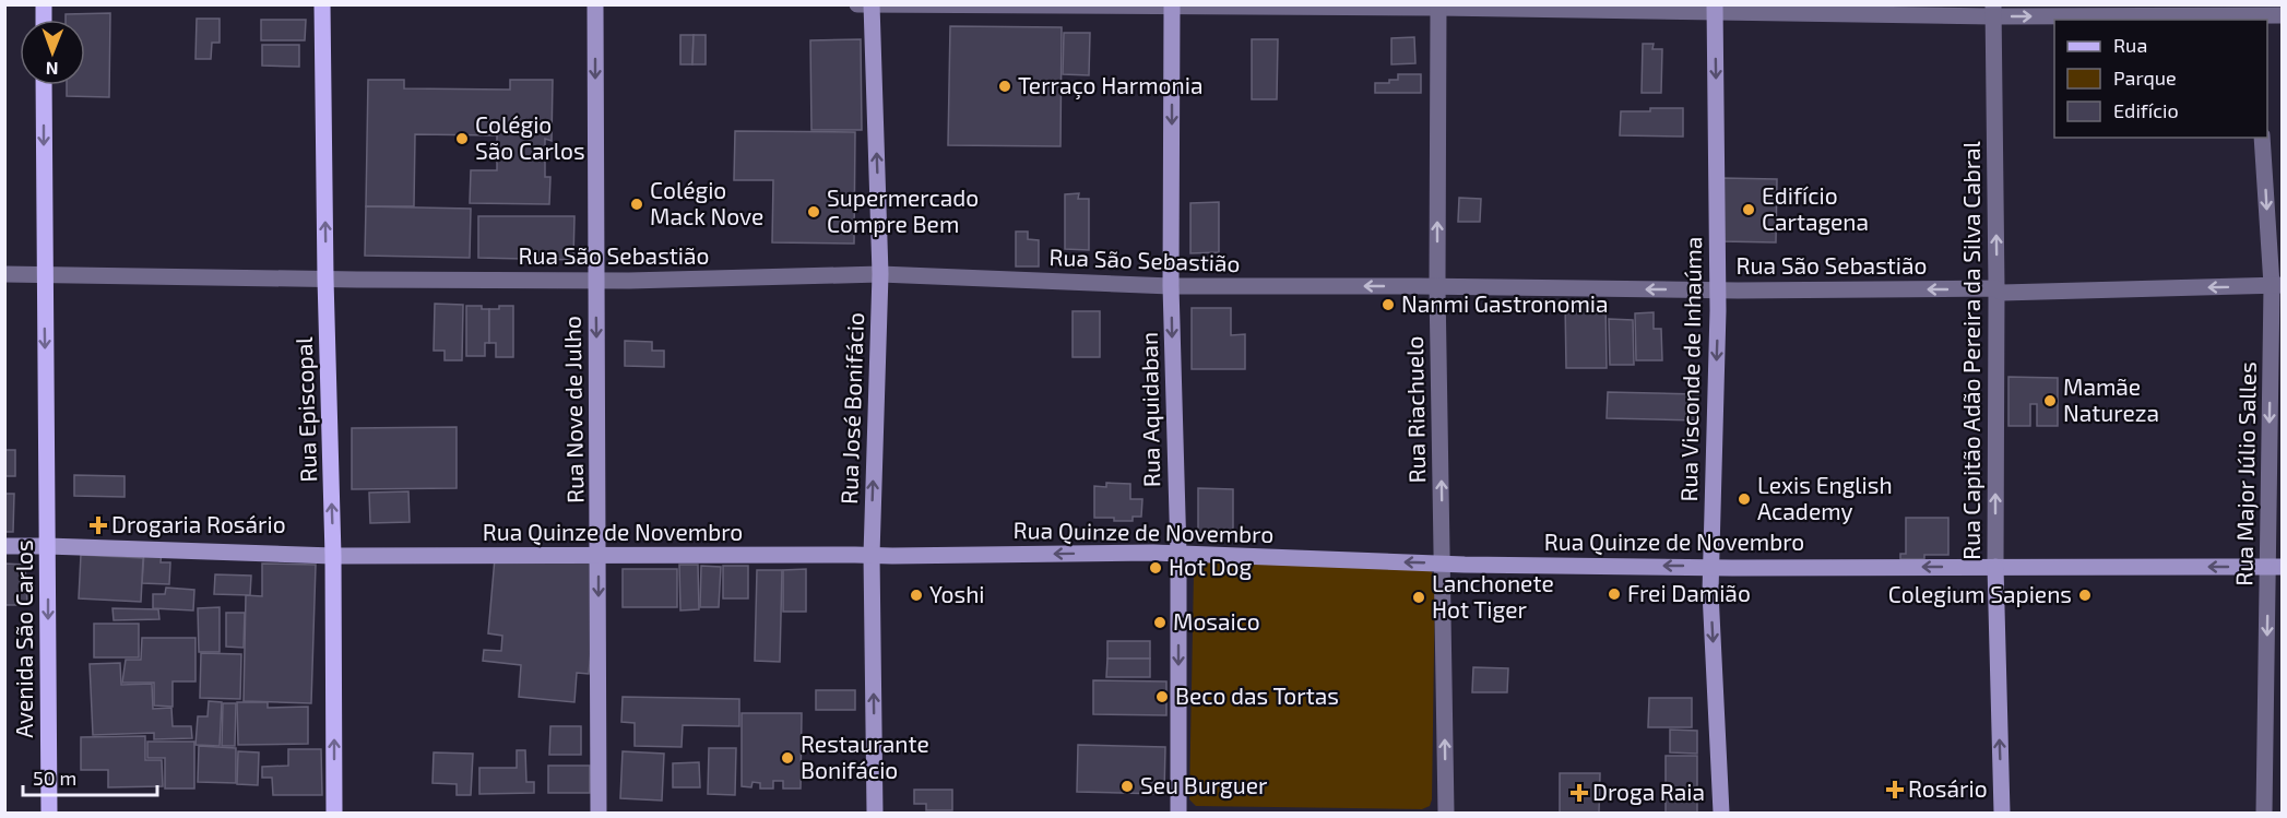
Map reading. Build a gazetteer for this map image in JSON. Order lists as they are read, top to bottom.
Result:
{
  "streets": {
    "main road": [
      "Rua Capitão Adão Pereira da Silva Cabral",
      "Rua Visconde de Inhaúma",
      "Rua José Bonifácio",
      "Rua Episcopal",
      "Rua Nove de Julho",
      "Rua Aquidaban",
      "Rua Quinze de Novembro",
      "Avenida São Carlos"
    ],
    "street": ["Rua São Sebastião", "Rua Riachuelo", "Rua Major Júlio Salles"]
  },
  "crossings": [
    ["Rua São Sebastião", "Rua Capitão Adão Pereira da Silva Cabral"],
    ["Rua São Sebastião", "Rua Visconde de Inhaúma"],
    ["Rua São Sebastião", "Rua José Bonifácio"],
    ["Rua São Sebastião", "Rua Episcopal"],
    ["Rua São Sebastião", "Rua Nove de Julho"],
    ["Rua São Sebastião", "Rua Aquidaban"],
    ["Rua São Sebastião", "Rua Riachuelo"],
    ["Rua São Sebastião", "Rua Major Júlio Salles"],
    ["Rua São Sebastião", "Avenida São Carlos"],
    ["Rua Capitão Adão Pereira da Silva Cabral", "Rua Quinze de Novembro"],
    ["Rua Visconde de Inhaúma", "Rua Quinze de Novembro"],
    ["Rua José Bonifácio", "Rua Quinze de Novembro"],
    ["Rua Episcopal", "Rua Quinze de Novembro"],
    ["Rua Nove de Julho", "Rua Quinze de Novembro"],
    ["Rua Aquidaban", "Rua Quinze de Novembro"],
    ["Rua Riachuelo", "Rua Quinze de Novembro"],
    ["Rua Major Júlio Salles", "Rua Quinze de Novembro"],
    ["Rua Quinze de Novembro", "Avenida São Carlos"]
  ],
  "one_way": [
    "Rua São Sebastião",
    "Rua Capitão Adão Pereira da Silva Cabral",
    "Rua Visconde de Inhaúma",
    "Rua José Bonifácio",
    "Rua Episcopal",
    "Rua Nove de Julho",
    "Rua Aquidaban",
    "Rua Riachuelo",
    "Rua Major Júlio Salles",
    "Rua Quinze de Novembro",
    "Avenida São Carlos"
  ],
  "places": {
    "other": [
      "Terraço Harmonia",
      "Colégio São Carlos",
      "Colégio Mack Nove",
      "Edifício Cartagena",
      "Supermercado Compre Bem",
      "Nanmi Gastronomia",
      "Mamãe Natureza",
      "Lexis English Academy",
      "Hot Dog",
      "Frei Damião",
      "Yoshi",
      "Colegium Sapiens",
      "Lanchonete Hot Tiger",
      "Mosaico",
      "Beco das Tortas",
      "Restaurante Bonifácio",
      "Seu Burguer"
    ],
    "health": ["Drogaria Rosário", "Rosário", "Droga Raia"]
  },
  "legend": ["Rua", "Parque", "Edifício"],
  "scale_bar": "50 m",
  "north": "bottom"
}
